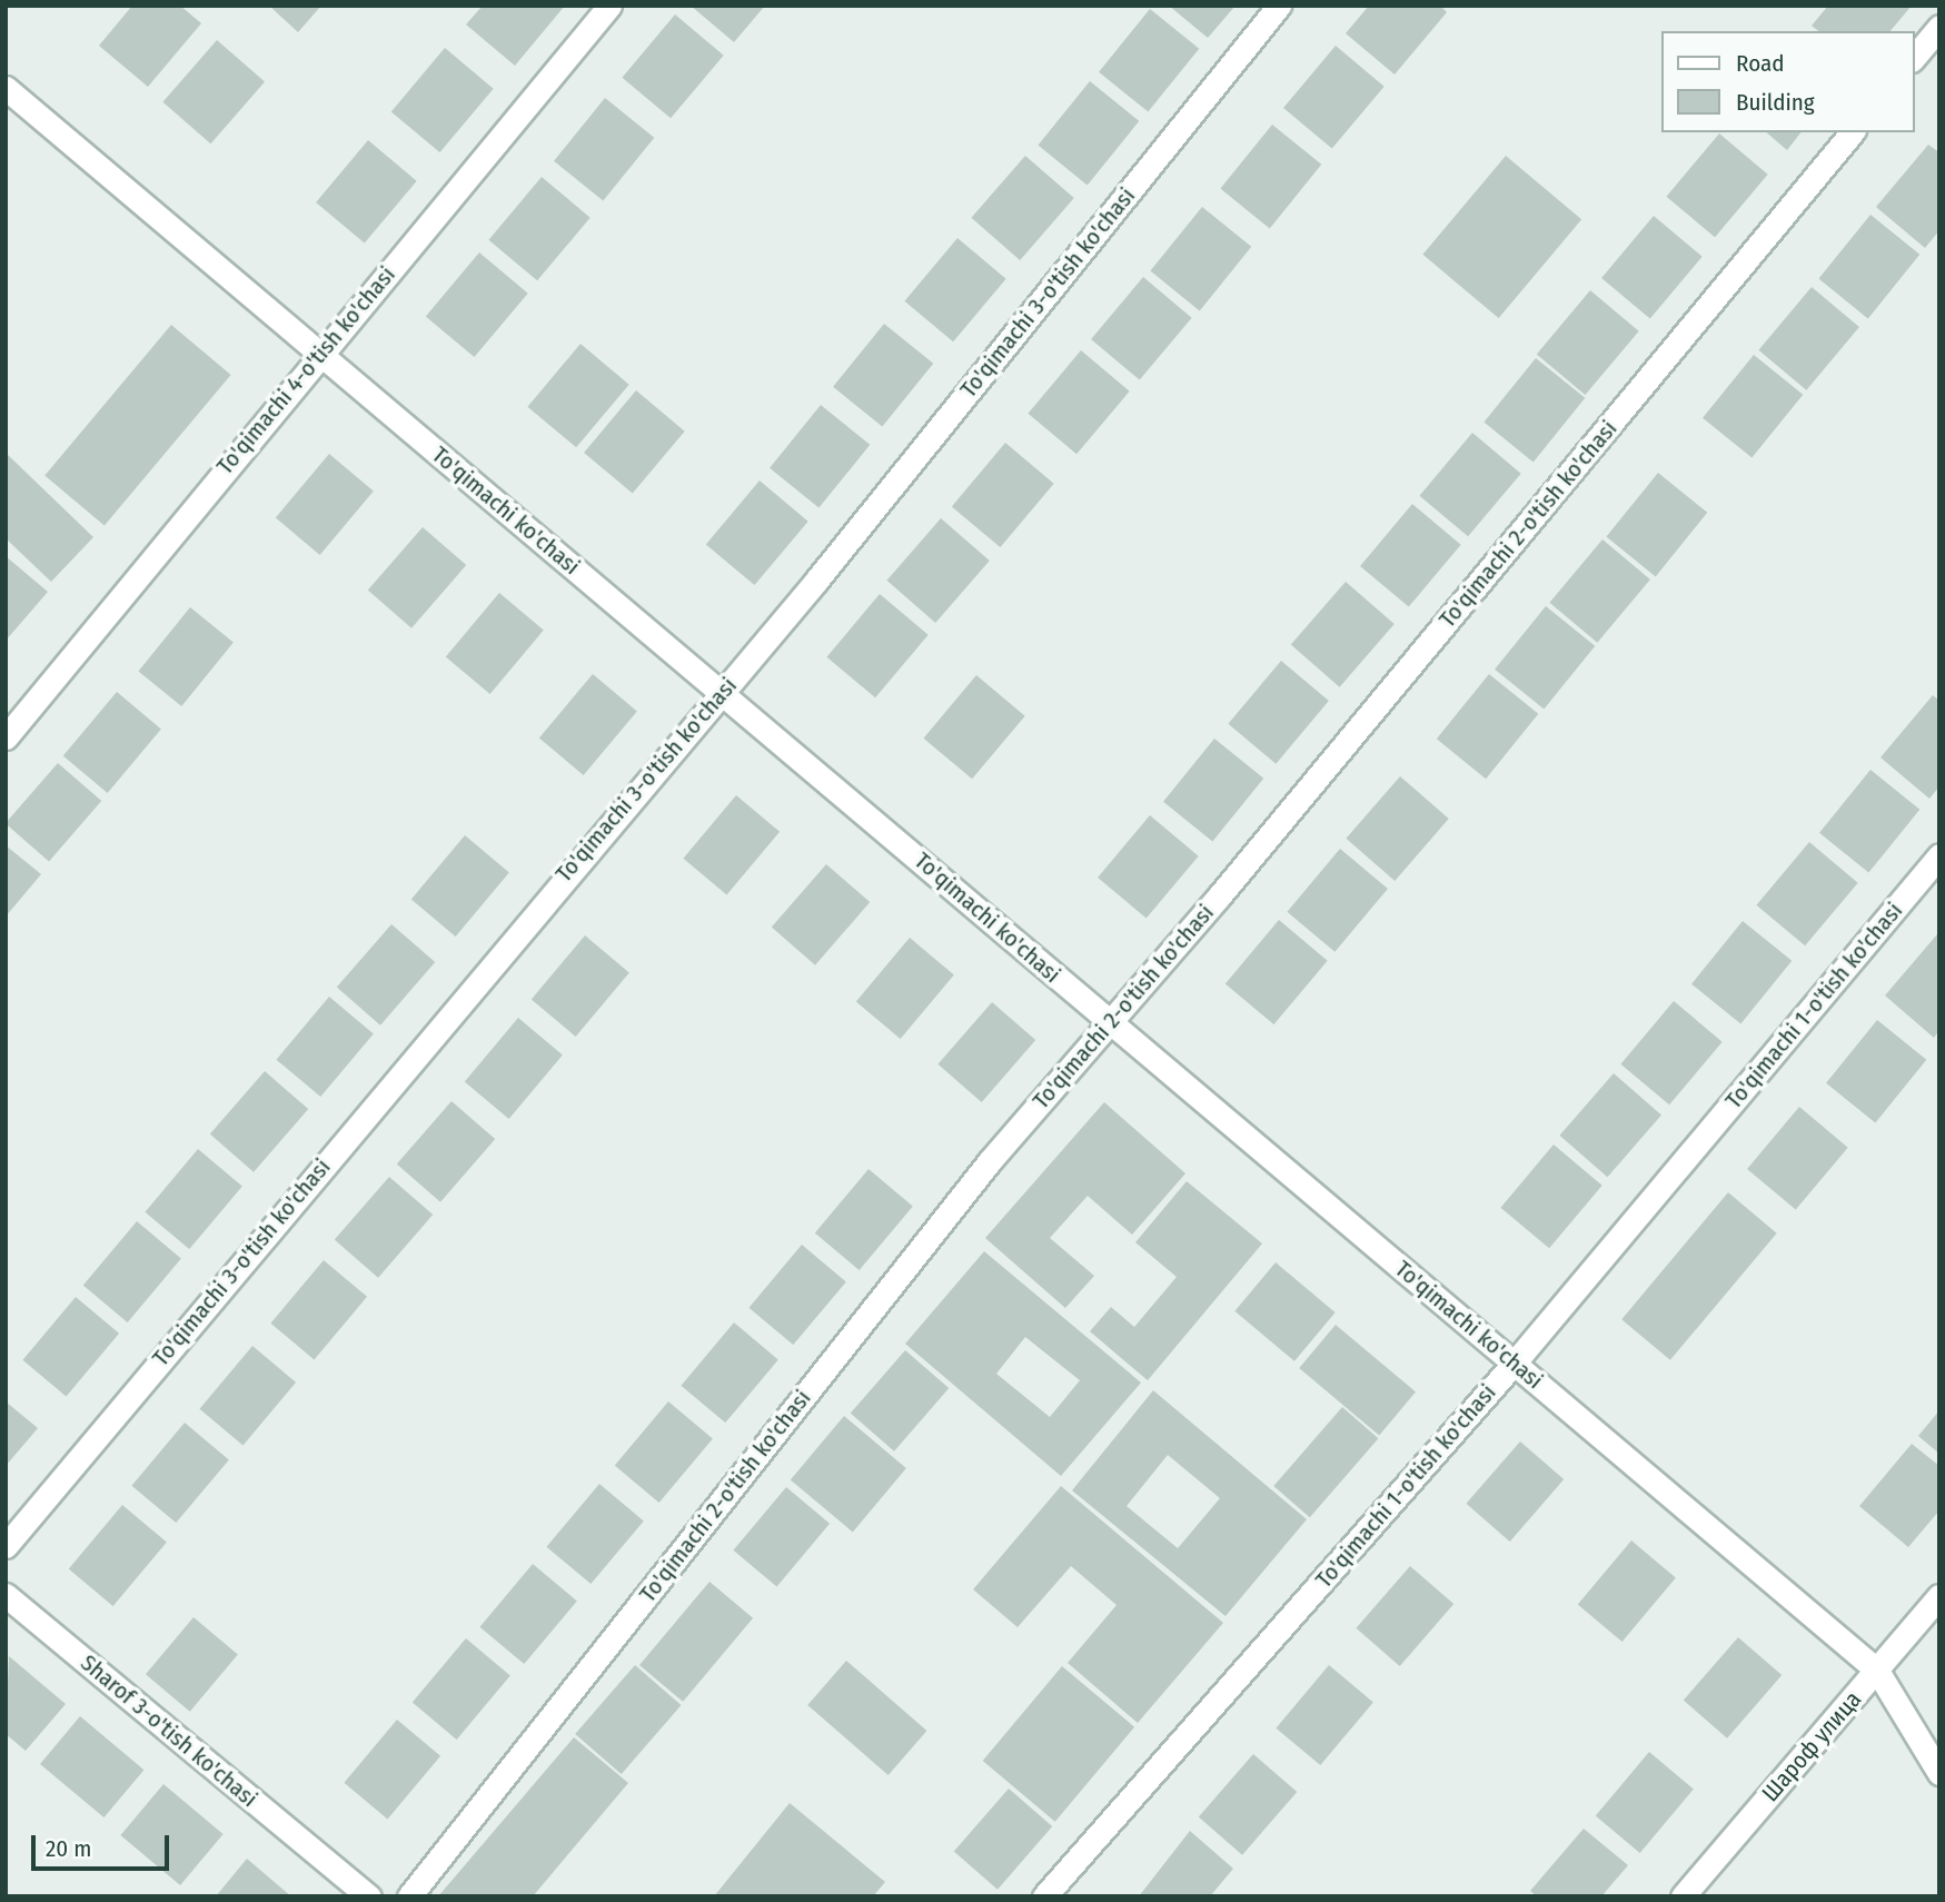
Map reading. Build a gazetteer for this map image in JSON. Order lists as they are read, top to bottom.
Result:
{
  "streets": {
    "street": [
      "To'qimachi 3-o'tish ko'chasi",
      "To'qimachi 4-o'tish ko'chasi",
      "To'qimachi ko'chasi",
      "To'qimachi 2-o'tish ko'chasi",
      "To'qimachi 1-o'tish ko'chasi",
      "Sharof 3-o'tish ko'chasi",
      "Шароф улица"
    ]
  },
  "crossings": [
    ["To'qimachi 3-o'tish ko'chasi", "To'qimachi ko'chasi"],
    ["To'qimachi 4-o'tish ko'chasi", "To'qimachi ko'chasi"],
    ["To'qimachi ko'chasi", "To'qimachi 2-o'tish ko'chasi"],
    ["To'qimachi ko'chasi", "To'qimachi 1-o'tish ko'chasi"],
    ["To'qimachi ko'chasi", "Шароф улица"]
  ],
  "legend": ["Road", "Building"],
  "scale_bar": "20 m"
}
